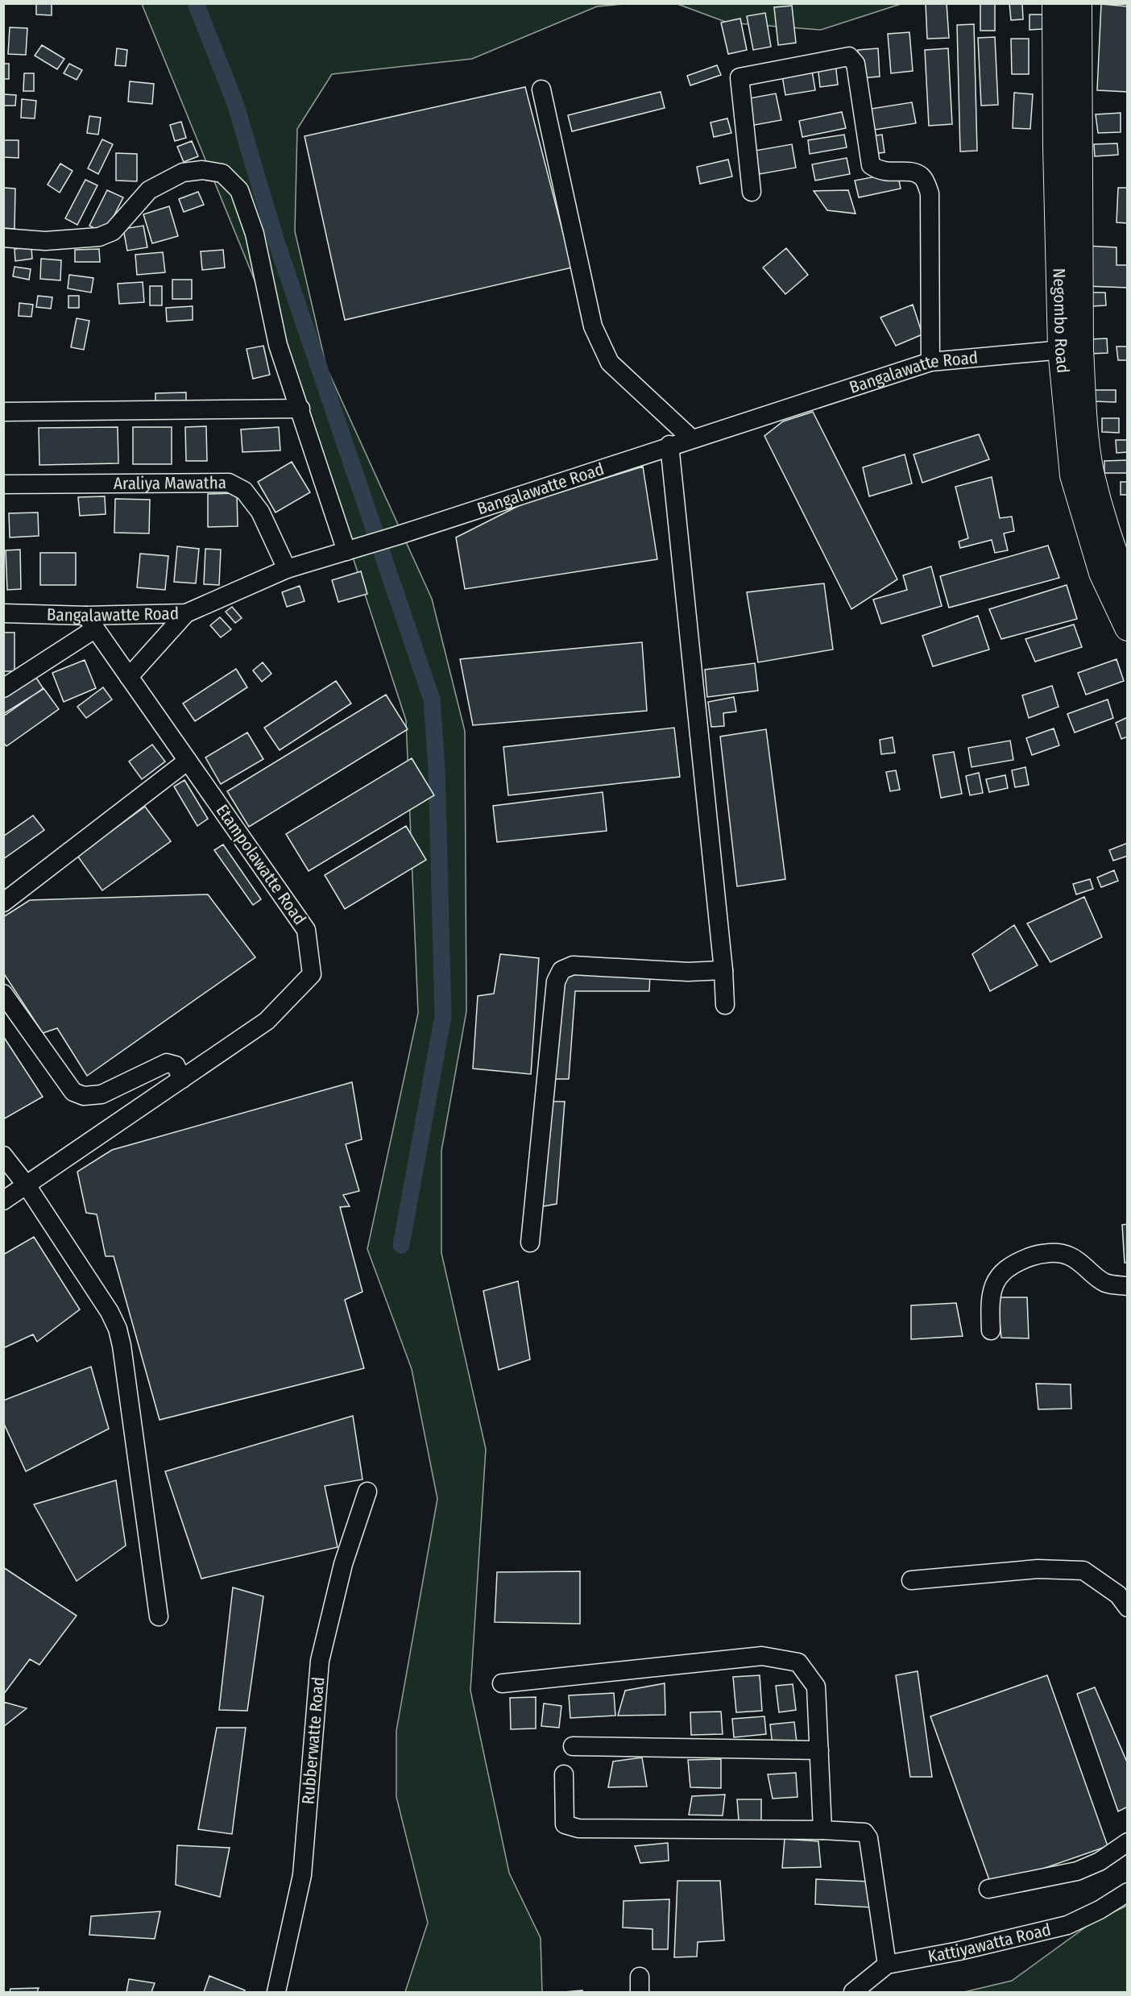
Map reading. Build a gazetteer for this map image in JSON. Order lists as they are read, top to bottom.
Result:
{
  "streets": {
    "highway": ["Negombo Road"],
    "street": [
      "Bangalawatte Road",
      "Araliya Mawatha",
      "Etampolawatte Road",
      "Rubberwatte Road",
      "Kattiyawatta Road"
    ]
  },
  "crossings": [
    ["Negombo Road", "Bangalawatte Road"],
    ["Bangalawatte Road", "Araliya Mawatha"],
    ["Bangalawatte Road", "Etampolawatte Road"]
  ]
}
